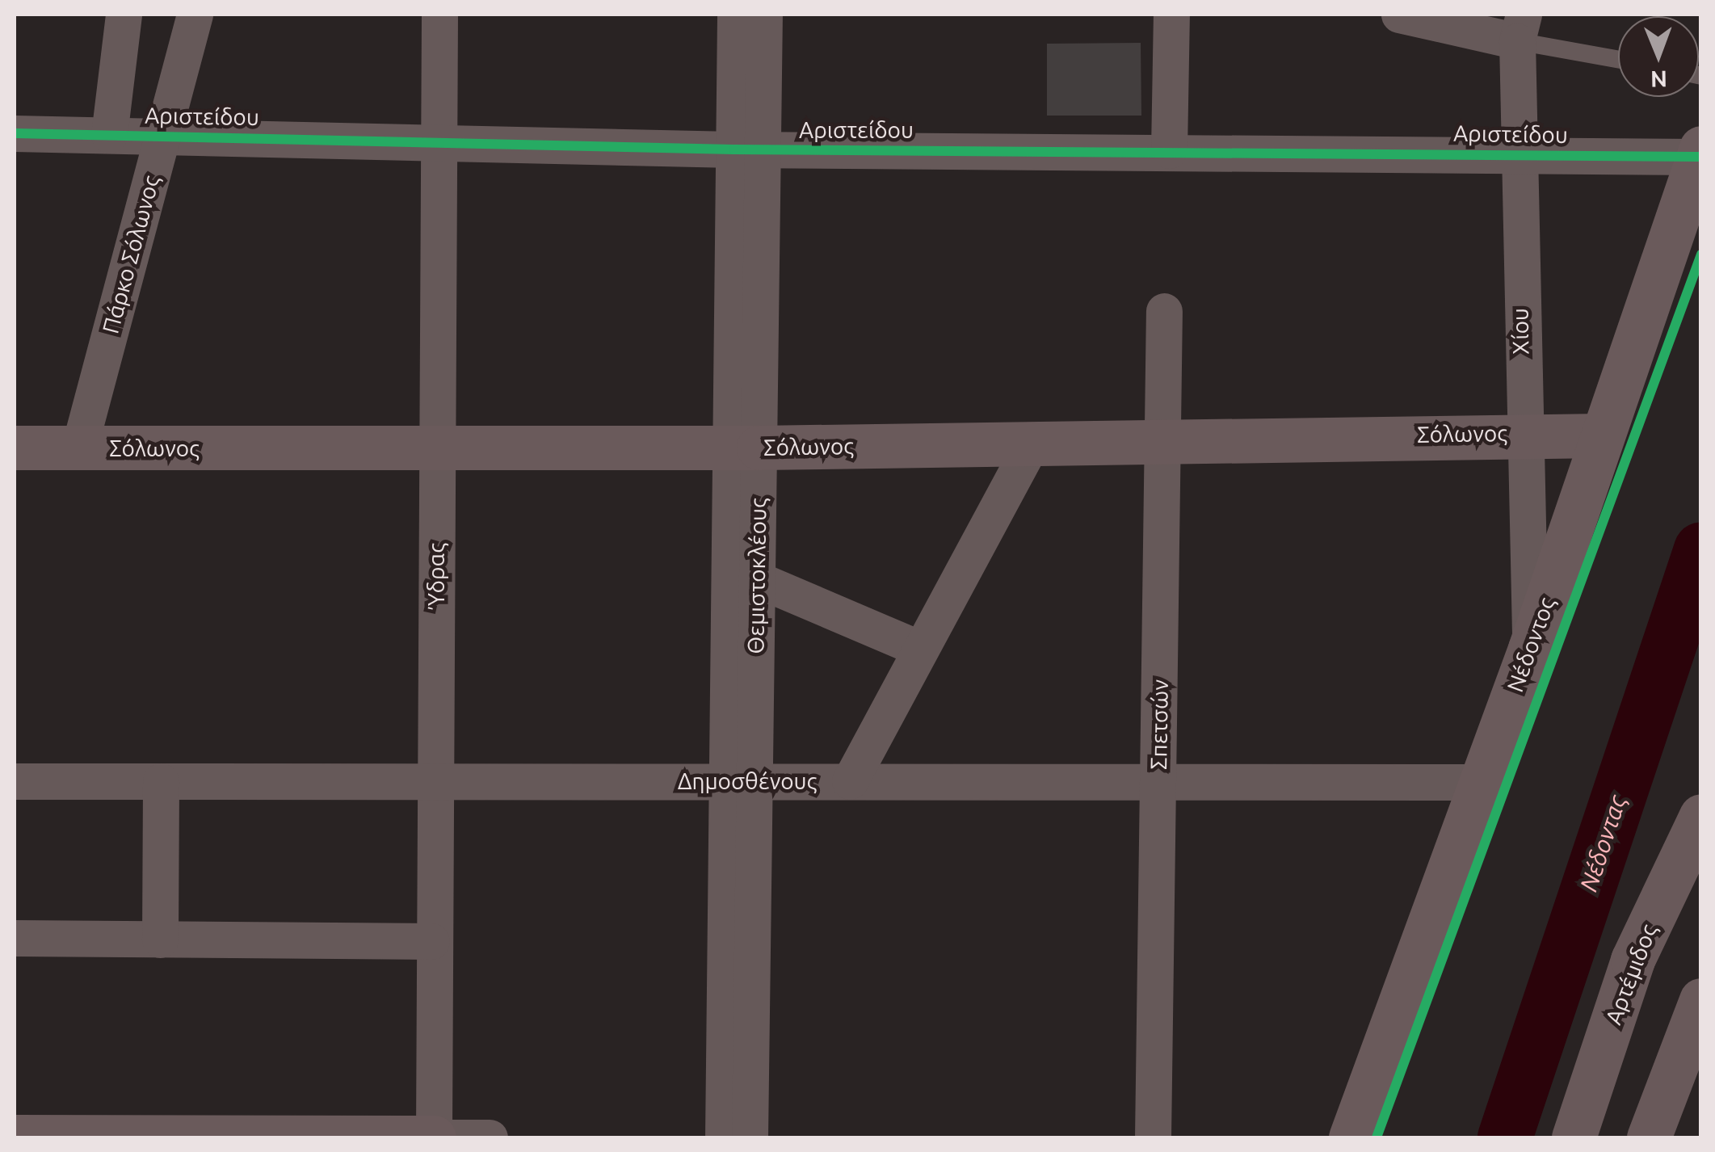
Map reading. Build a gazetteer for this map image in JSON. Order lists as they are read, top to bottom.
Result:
{
  "streets": {
    "main road": ["Αρτέμιδος"],
    "street": [
      "Αριστείδου",
      "Πάρκο Σόλωνος",
      "Χίου",
      "Σόλωνος",
      "Ύδρας",
      "Θεμιστοκλέους",
      "Νέδοντος",
      "Σπετσών",
      "Δημοσθένους"
    ]
  },
  "crossings": [
    ["Αριστείδου", "Πάρκο Σόλωνος"],
    ["Αριστείδου", "Χίου"],
    ["Αριστείδου", "Ύδρας"],
    ["Αριστείδου", "Θεμιστοκλέους"],
    ["Αριστείδου", "Νέδοντος"],
    ["Πάρκο Σόλωνος", "Σόλωνος"],
    ["Χίου", "Σόλωνος"],
    ["Χίου", "Νέδοντος"],
    ["Σόλωνος", "Ύδρας"],
    ["Σόλωνος", "Θεμιστοκλέους"],
    ["Σόλωνος", "Νέδοντος"],
    ["Σόλωνος", "Σπετσών"],
    ["Ύδρας", "Δημοσθένους"],
    ["Θεμιστοκλέους", "Δημοσθένους"],
    ["Νέδοντος", "Δημοσθένους"],
    ["Σπετσών", "Δημοσθένους"]
  ],
  "water": ["Νέδoντας"],
  "north": "bottom"
}
